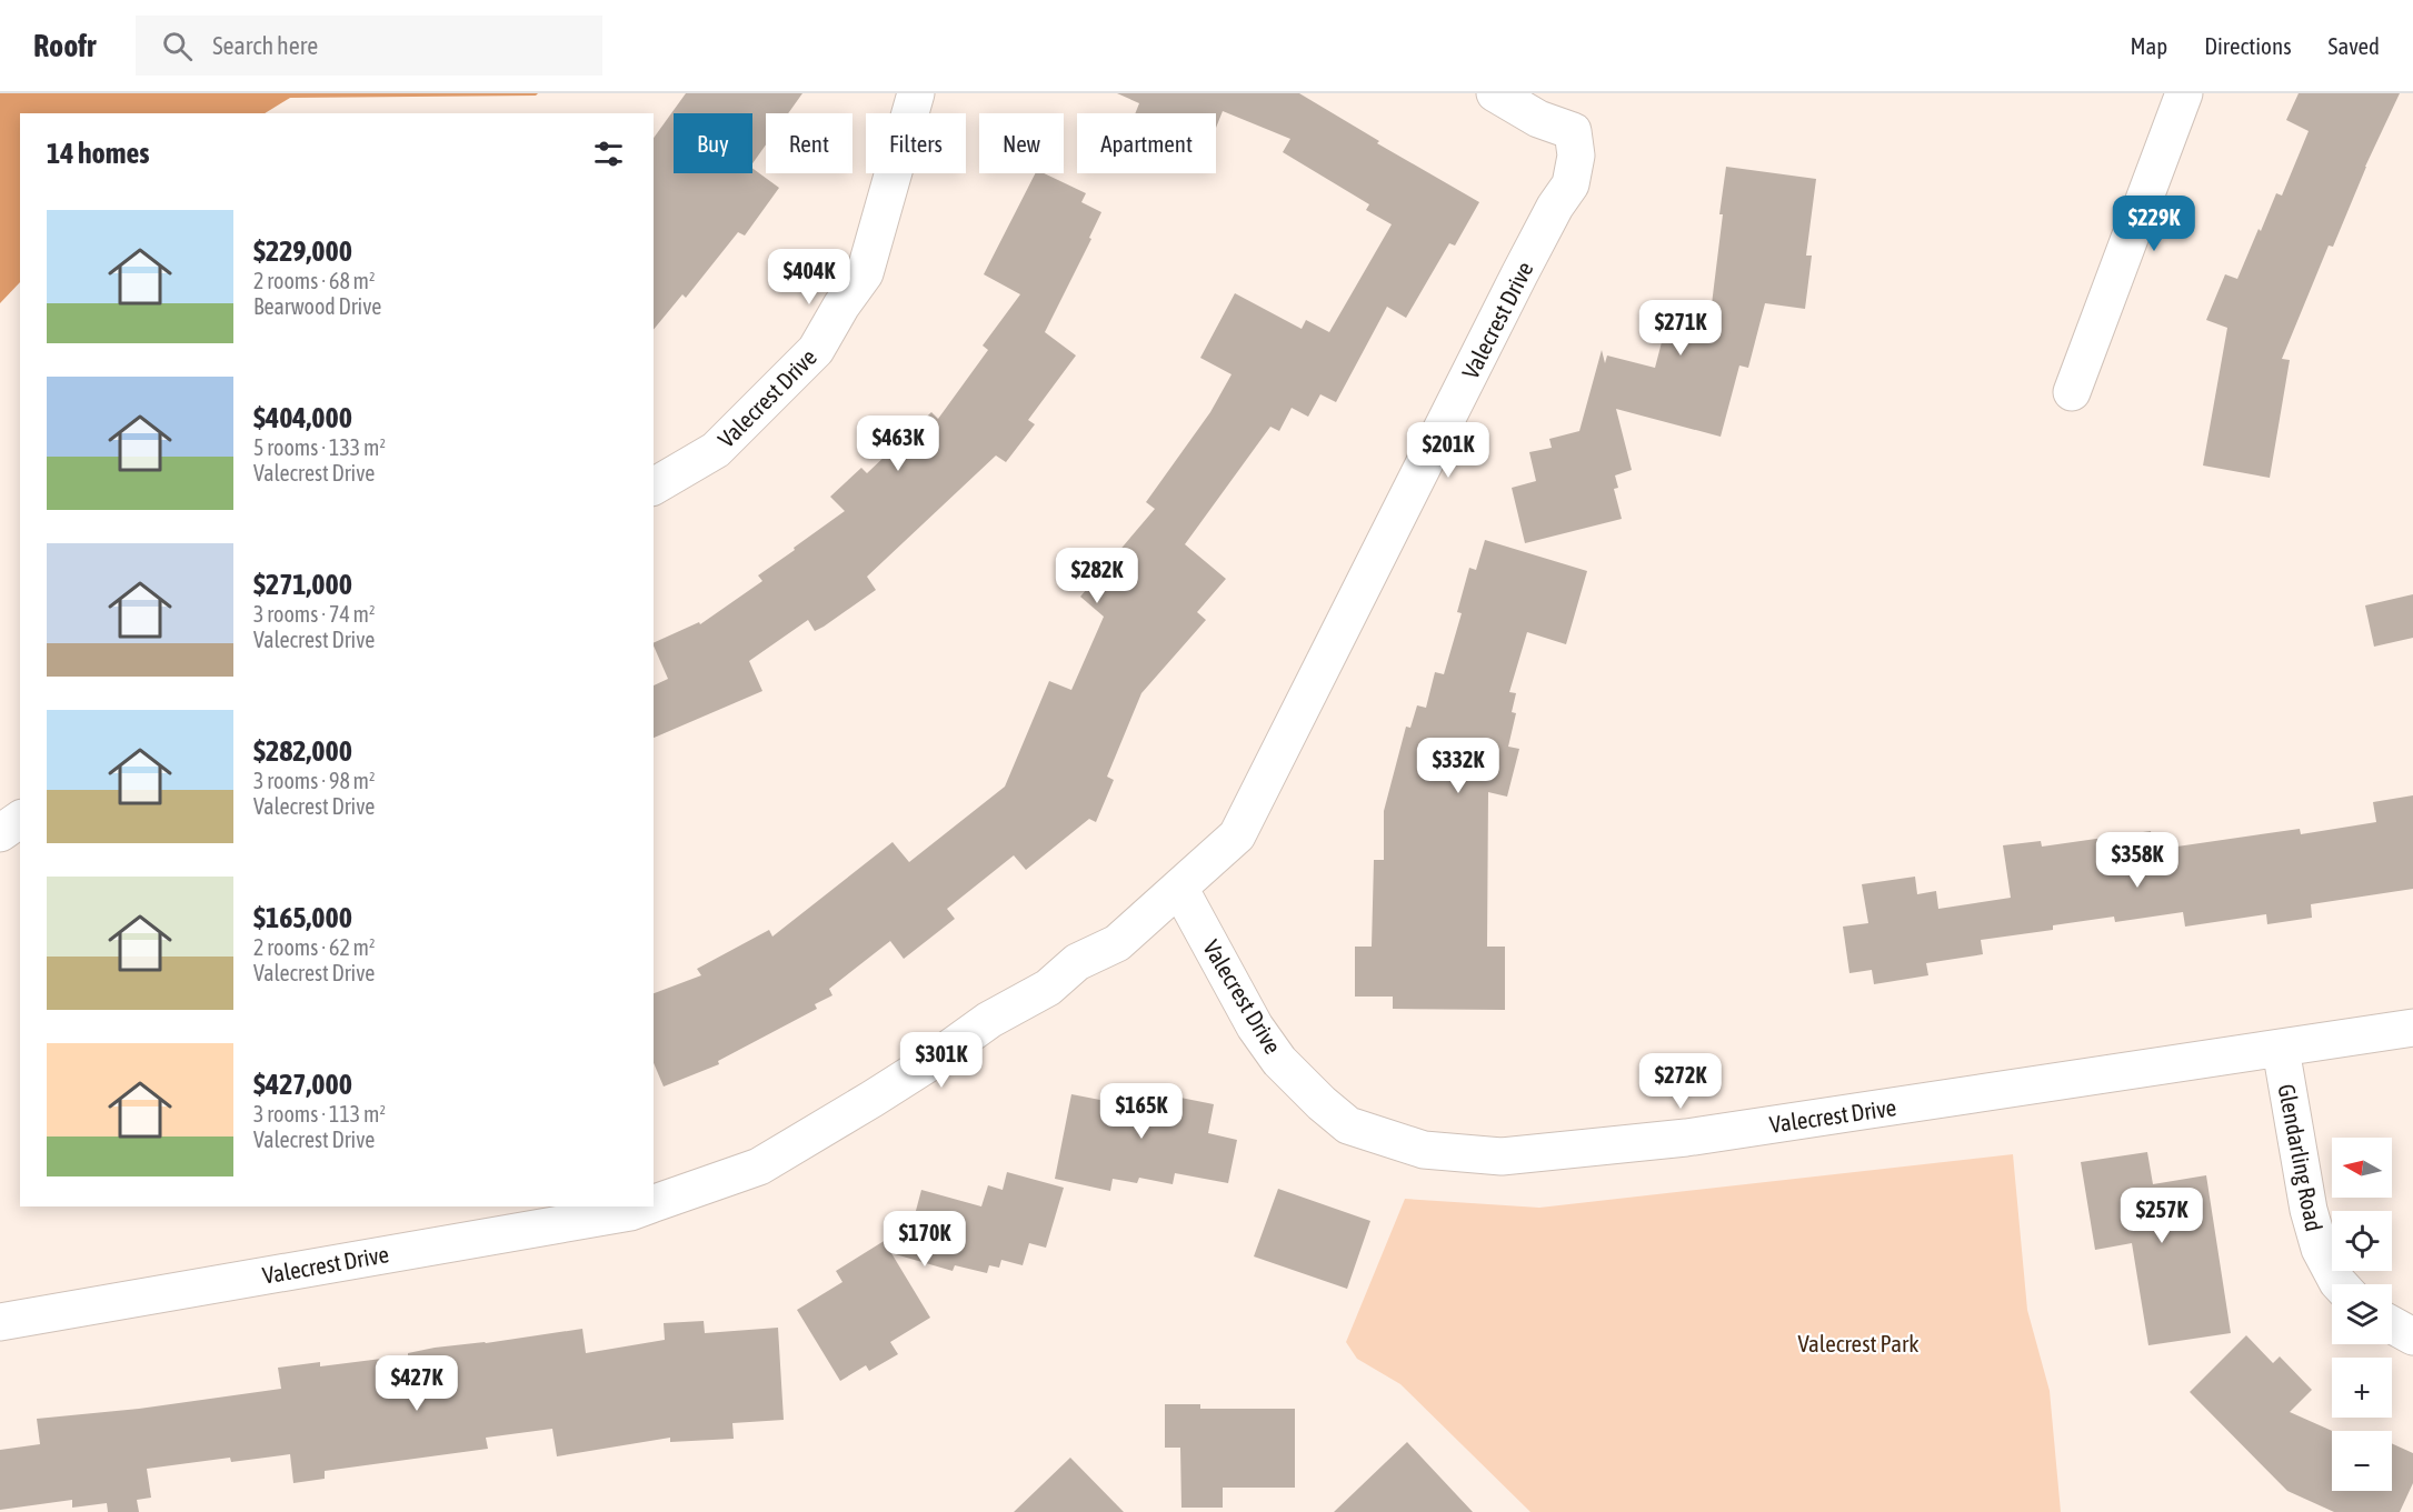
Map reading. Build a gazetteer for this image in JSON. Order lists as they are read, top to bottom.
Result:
{
  "streets": {
    "street": ["Valecrest Drive", "Glendarling Road"]
  },
  "crossings": [
    ["Valecrest Drive", "Glendarling Road"]
  ],
  "parks": ["Valecrest Park"],
  "north": "left",
  "page": {
    "header": "Roofr",
    "search": "Search here",
    "nav": ["Map", "Directions", "Saved"],
    "chip": [
      "Buy",
      "Rent",
      "Filters",
      "New",
      "Apartment"
    ],
    "heading": "14 homes",
    "list": [
      {
        "name": "$229,000",
        "note": "2 rooms · 68 m² · Bearwood Drive"
      },
      {
        "name": "$404,000",
        "note": "5 rooms · 133 m² · Valecrest Drive"
      },
      {
        "name": "$271,000",
        "note": "3 rooms · 74 m² · Valecrest Drive"
      },
      {
        "name": "$282,000",
        "note": "3 rooms · 98 m² · Valecrest Drive"
      },
      {
        "name": "$165,000",
        "note": "2 rooms · 62 m² · Valecrest Drive"
      },
      {
        "name": "$427,000",
        "note": "3 rooms · 113 m² · Valecrest Drive"
      }
    ],
    "price": [
      "$229K",
      "$404K",
      "$271K",
      "$463K",
      "$201K",
      "$282K",
      "$332K",
      "$358K",
      "$301K",
      "$272K",
      "$165K",
      "$257K",
      "$170K",
      "$427K"
    ],
    "map_buttons": ["+", "−"]
  }
}
